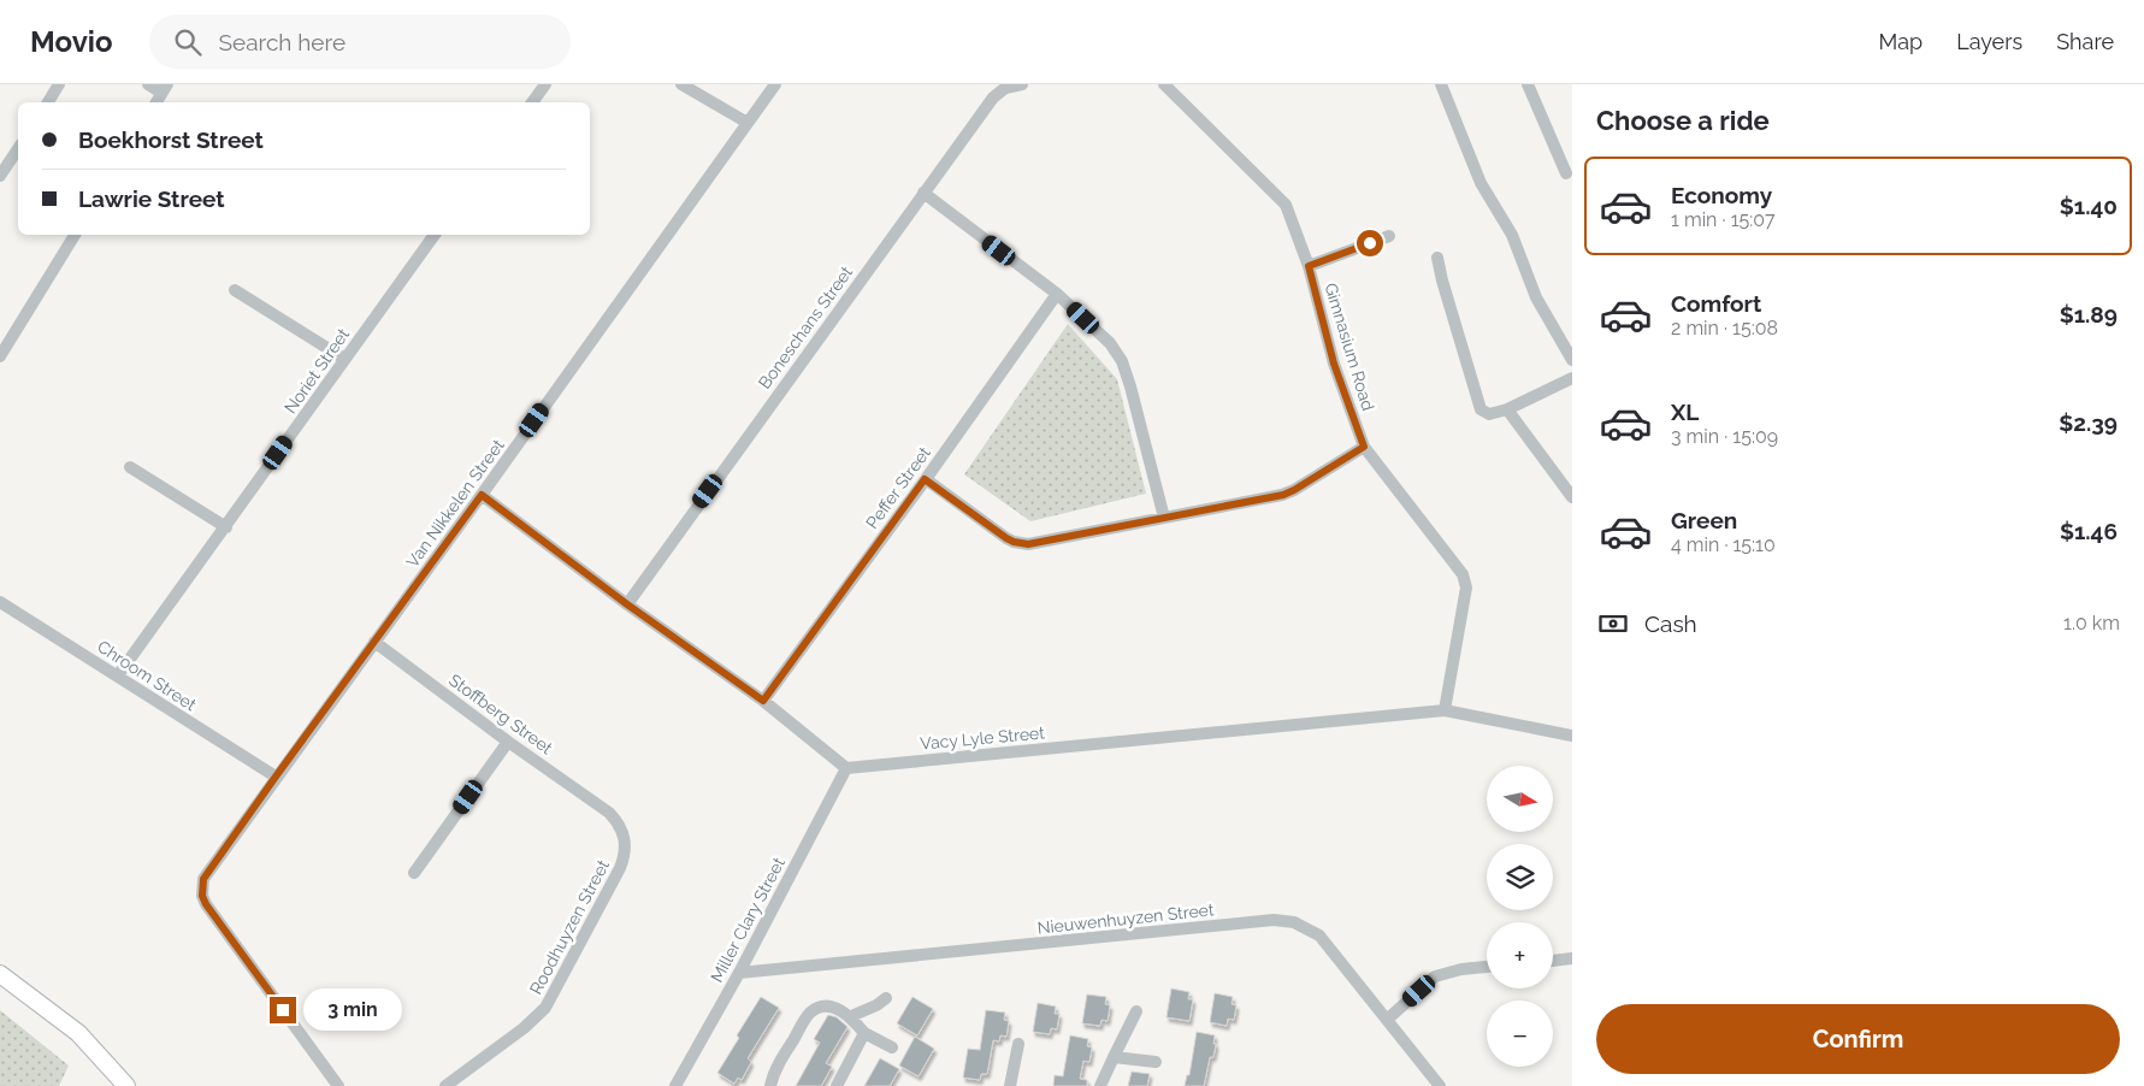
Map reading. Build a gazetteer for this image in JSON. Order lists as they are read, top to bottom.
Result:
{
  "streets": {
    "street": [
      "Boneschans Street",
      "Gimnasium Road",
      "Noriet Street",
      "Peffer Street",
      "Van Nikkelen Street",
      "Chroom Street",
      "Stoffberg Street",
      "Vacy Lyle Street",
      "Nieuwenhuyzen Street",
      "Miller Clary Street",
      "Roodhuyzen Street"
    ]
  },
  "crossings": [
    ["Gimnasium Road", "Vacy Lyle Street"],
    ["Noriet Street", "Chroom Street"],
    ["Van Nikkelen Street", "Chroom Street"],
    ["Van Nikkelen Street", "Stoffberg Street"],
    ["Stoffberg Street", "Roodhuyzen Street"],
    ["Vacy Lyle Street", "Miller Clary Street"],
    ["Nieuwenhuyzen Street", "Miller Clary Street"]
  ],
  "north": "right",
  "page": {
    "header": "Movio",
    "search": "Search here",
    "nav": ["Map", "Layers", "Share"],
    "heading": "Choose a ride",
    "banner": ["Boekhorst Street", "Lawrie Street"],
    "list": [
      {
        "name": "Economy",
        "note": "1 min · 15:07",
        "value": "$1.40"
      },
      {
        "name": "Comfort",
        "note": "2 min · 15:08",
        "value": "$1.89"
      },
      {
        "name": "XL",
        "note": "3 min · 15:09",
        "value": "$2.39"
      },
      {
        "name": "Green",
        "note": "4 min · 15:10",
        "value": "$1.46"
      }
    ],
    "pay": ["Cash", "1.0 km"],
    "map_buttons": ["+", "−"],
    "bubble": "3 min",
    "buttons": "Confirm"
  }
}
